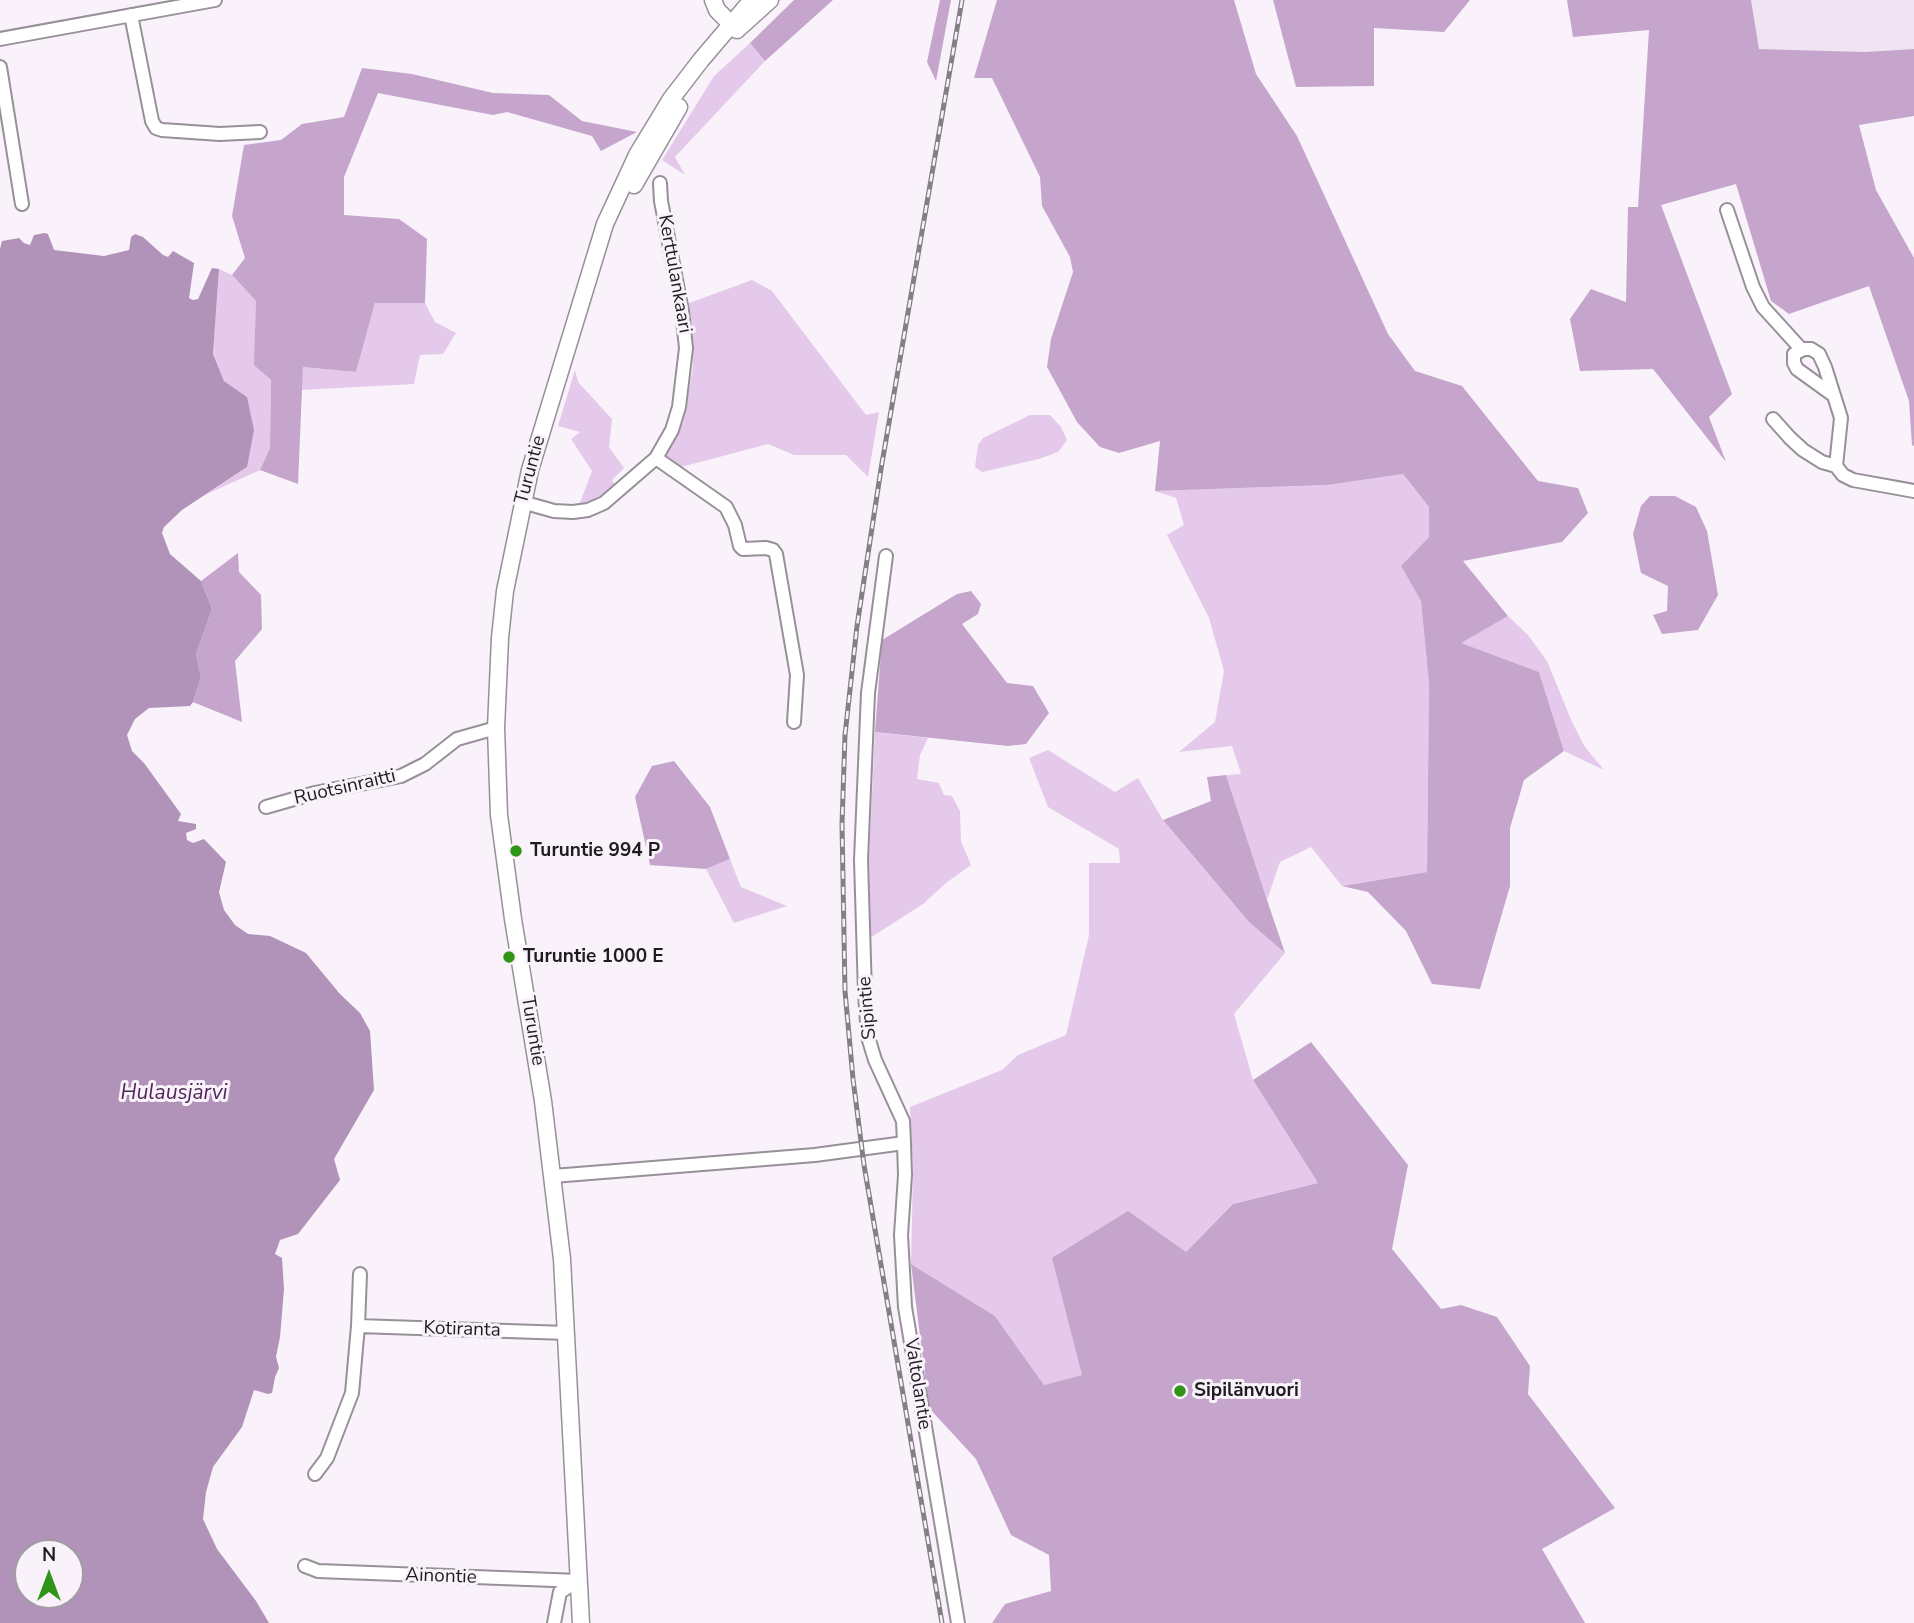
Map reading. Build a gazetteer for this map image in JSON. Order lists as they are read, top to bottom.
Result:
{
  "streets": {
    "main road": ["Turuntie"],
    "street": [
      "Kerttulankaari",
      "Ruotsinraitti",
      "Sipintie",
      "Kotiranta",
      "Valtolantie",
      "Ainontie"
    ]
  },
  "crossings": [
    ["Kerttulankaari", "Turuntie"],
    ["Turuntie", "Ruotsinraitti"],
    ["Turuntie", "Kotiranta"],
    ["Turuntie", "Ainontie"],
    ["Sipintie", "Valtolantie"]
  ],
  "water": ["Hulausjärvi"],
  "places": ["Turuntie 994 P", "Turuntie 1000 E", "Sipilänvuori"],
  "north": "top"
}
